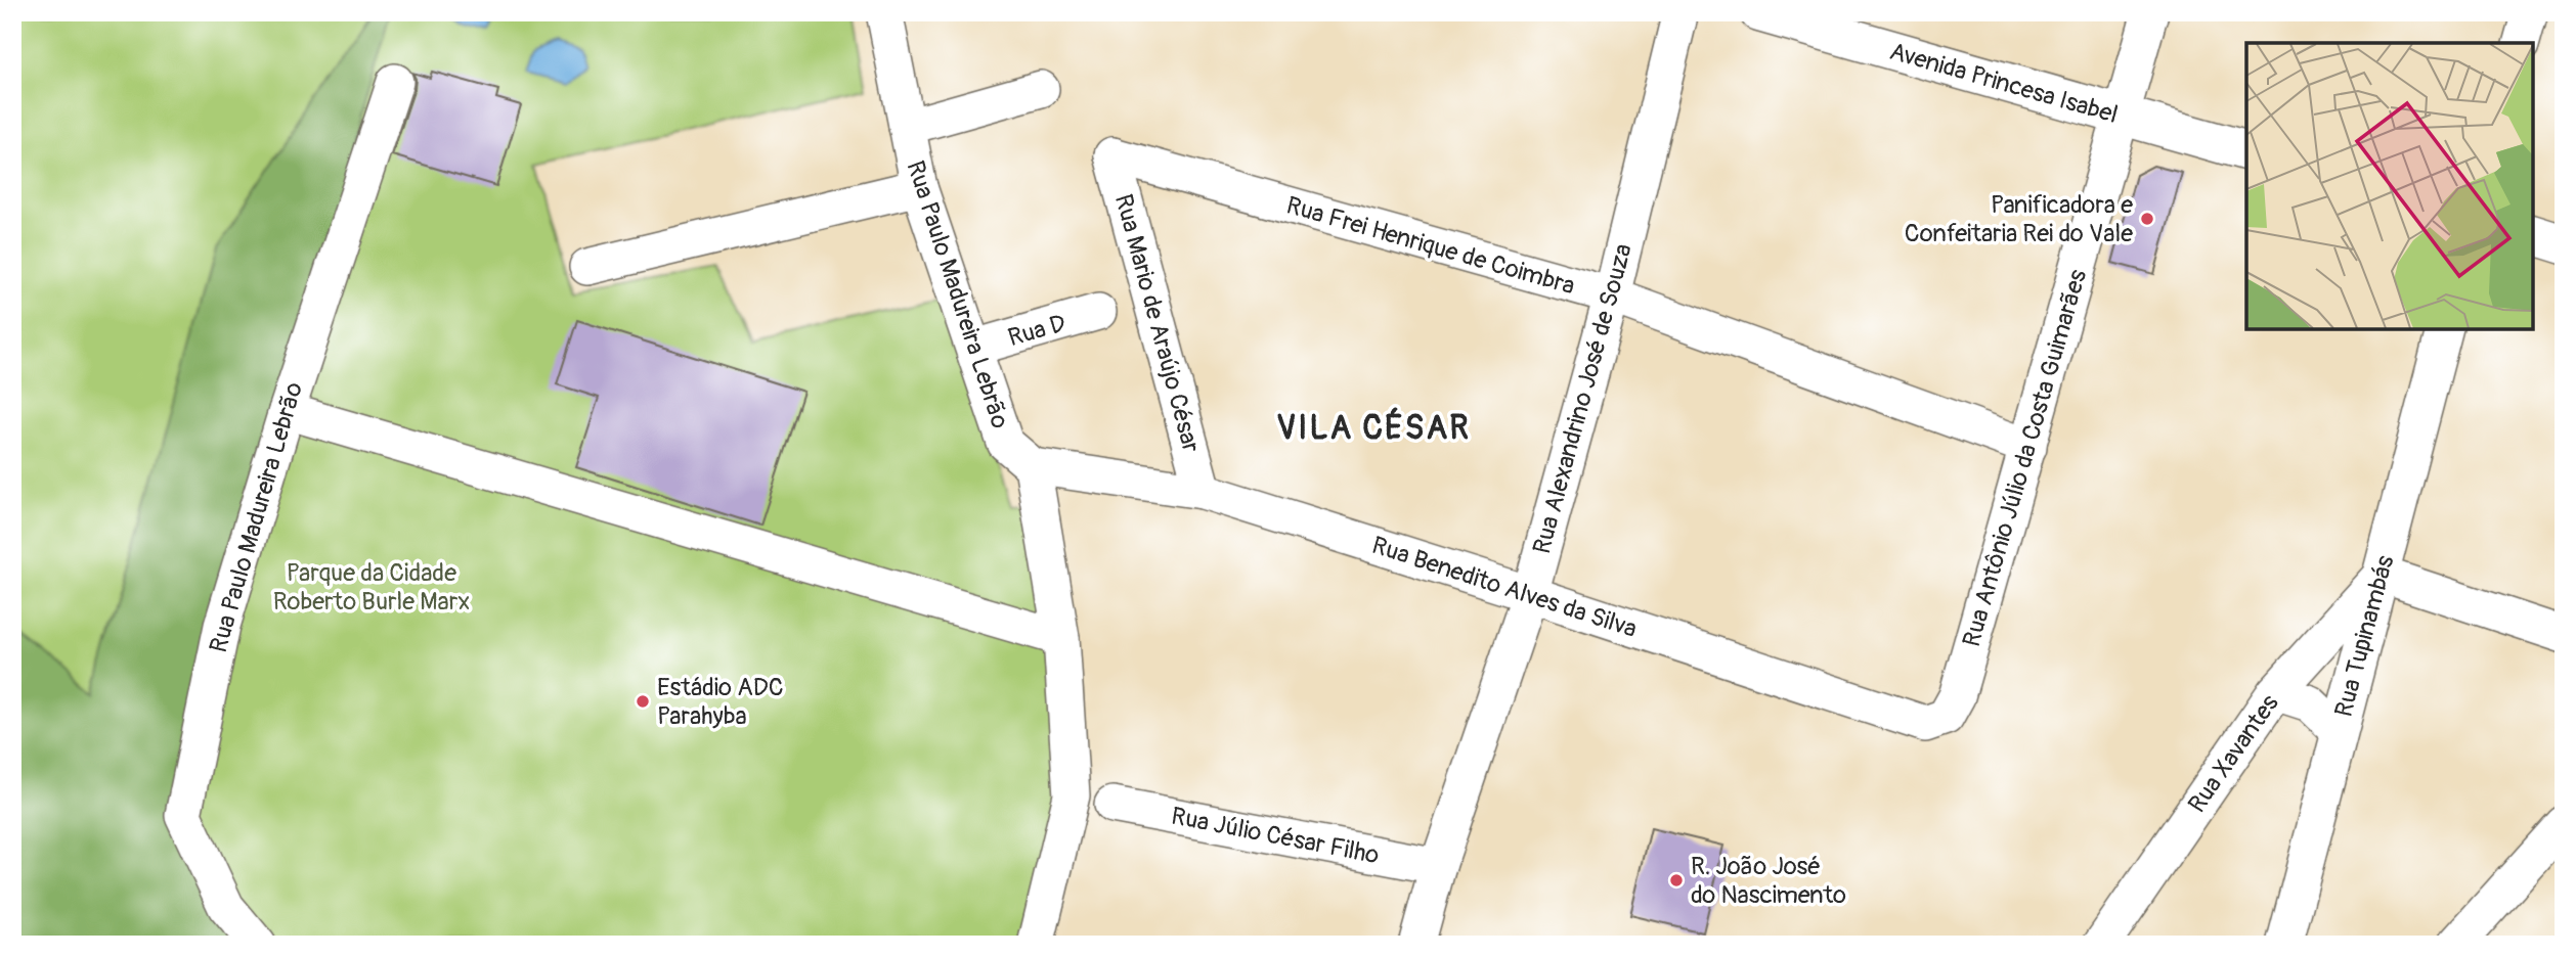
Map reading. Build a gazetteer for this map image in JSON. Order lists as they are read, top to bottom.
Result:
{
  "streets": {
    "main road": ["Avenida Princesa Isabel"],
    "street": [
      "Rua Frei Henrique de Coimbra",
      "Rua Paulo Madureira Lebrão",
      "Rua Mario de Araújo César",
      "Rua D",
      "Rua Alexandrino José de Souza",
      "Rua Antônio Júlio da Costa Guimarães",
      "Rua Benedito Alves da Silva",
      "Rua Tupinambás",
      "Rua Xavantes",
      "Rua Júlio César Filho"
    ]
  },
  "crossings": [
    ["Avenida Princesa Isabel", "Rua Antônio Júlio da Costa Guimarães"],
    ["Rua Frei Henrique de Coimbra", "Rua Mario de Araújo César"],
    ["Rua Frei Henrique de Coimbra", "Rua Alexandrino José de Souza"],
    ["Rua Frei Henrique de Coimbra", "Rua Antônio Júlio da Costa Guimarães"],
    ["Rua Paulo Madureira Lebrão", "Rua D"],
    ["Rua Paulo Madureira Lebrão", "Rua Benedito Alves da Silva"],
    ["Rua Mario de Araújo César", "Rua Benedito Alves da Silva"],
    ["Rua Alexandrino José de Souza", "Rua Benedito Alves da Silva"],
    ["Rua Alexandrino José de Souza", "Rua Júlio César Filho"],
    ["Rua Antônio Júlio da Costa Guimarães", "Rua Benedito Alves da Silva"],
    ["Rua Tupinambás", "Rua Xavantes"]
  ],
  "districts": ["VILA CÉSAR"],
  "parks": ["Parque da Cidade Roberto Burle Marx"],
  "places": ["Panificadora e Confeitaria Rei do Vale", "Estádio ADC Parahyba", "R. João José do Nascimento"]
}
